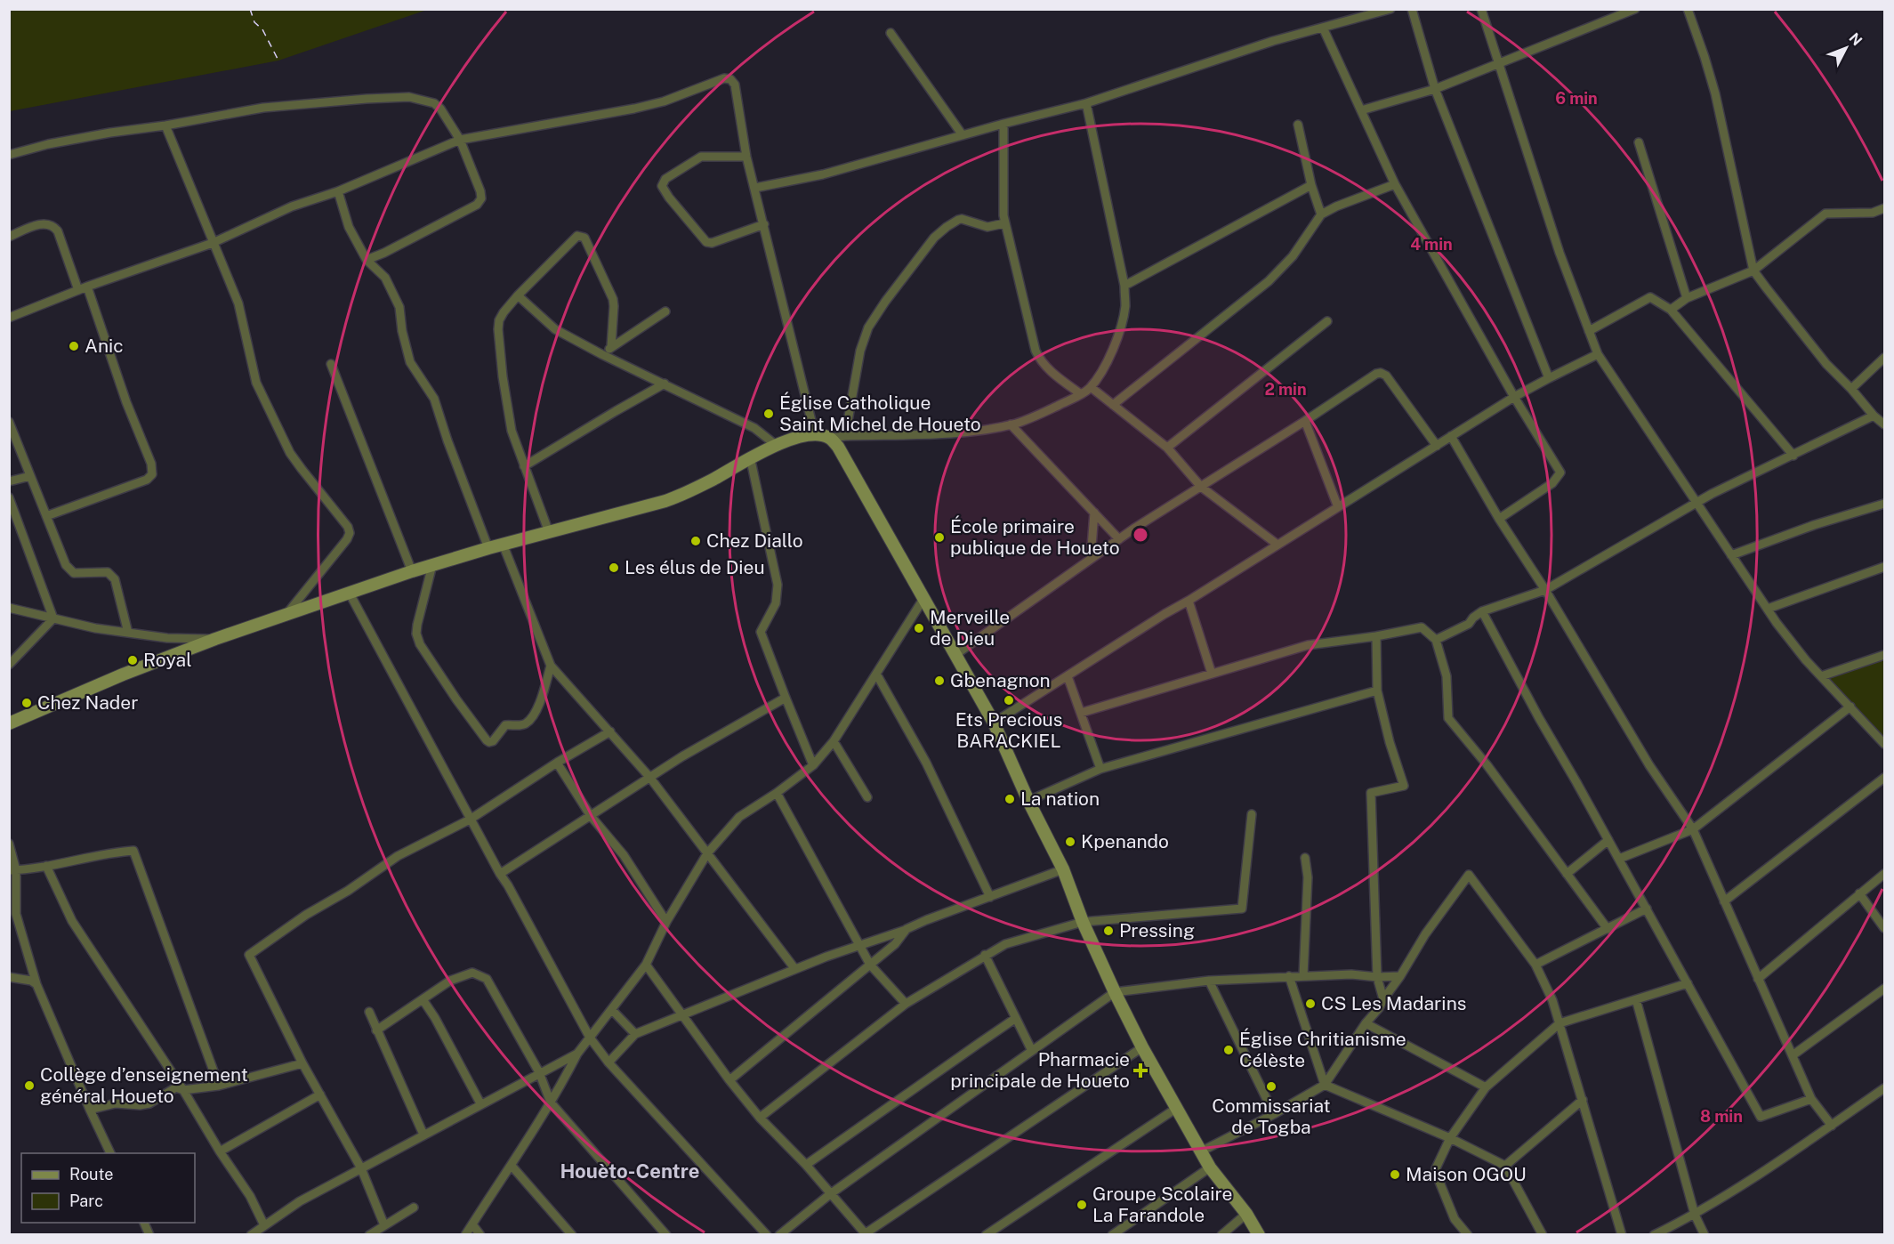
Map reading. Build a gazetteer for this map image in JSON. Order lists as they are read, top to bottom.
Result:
{
  "districts": ["Houèto-Centre"],
  "places": {
    "other": [
      "Anic",
      "Église Catholique Saint Michel de Houeto",
      "École primaire publique de Houeto",
      "Chez Diallo",
      "Les élus de Dieu",
      "Merveille de Dieu",
      "Royal",
      "Gbenagnon",
      "Ets Precious BARACKIEL",
      "Chez Nader",
      "La nation",
      "Kpenando",
      "Pressing",
      "CS Les Madarins",
      "Église Chritianisme Célèste",
      "Collège d’enseignement général Houeto",
      "Commissariat de Togba",
      "Maison OGOU",
      "Groupe Scolaire La Farandole"
    ],
    "health": ["Pharmacie principale de Houeto"]
  },
  "legend": ["Route", "Parc"],
  "north": "top right",
  "rings": [
    "6 min",
    "4 min",
    "2 min",
    "8 min"
  ]
}
